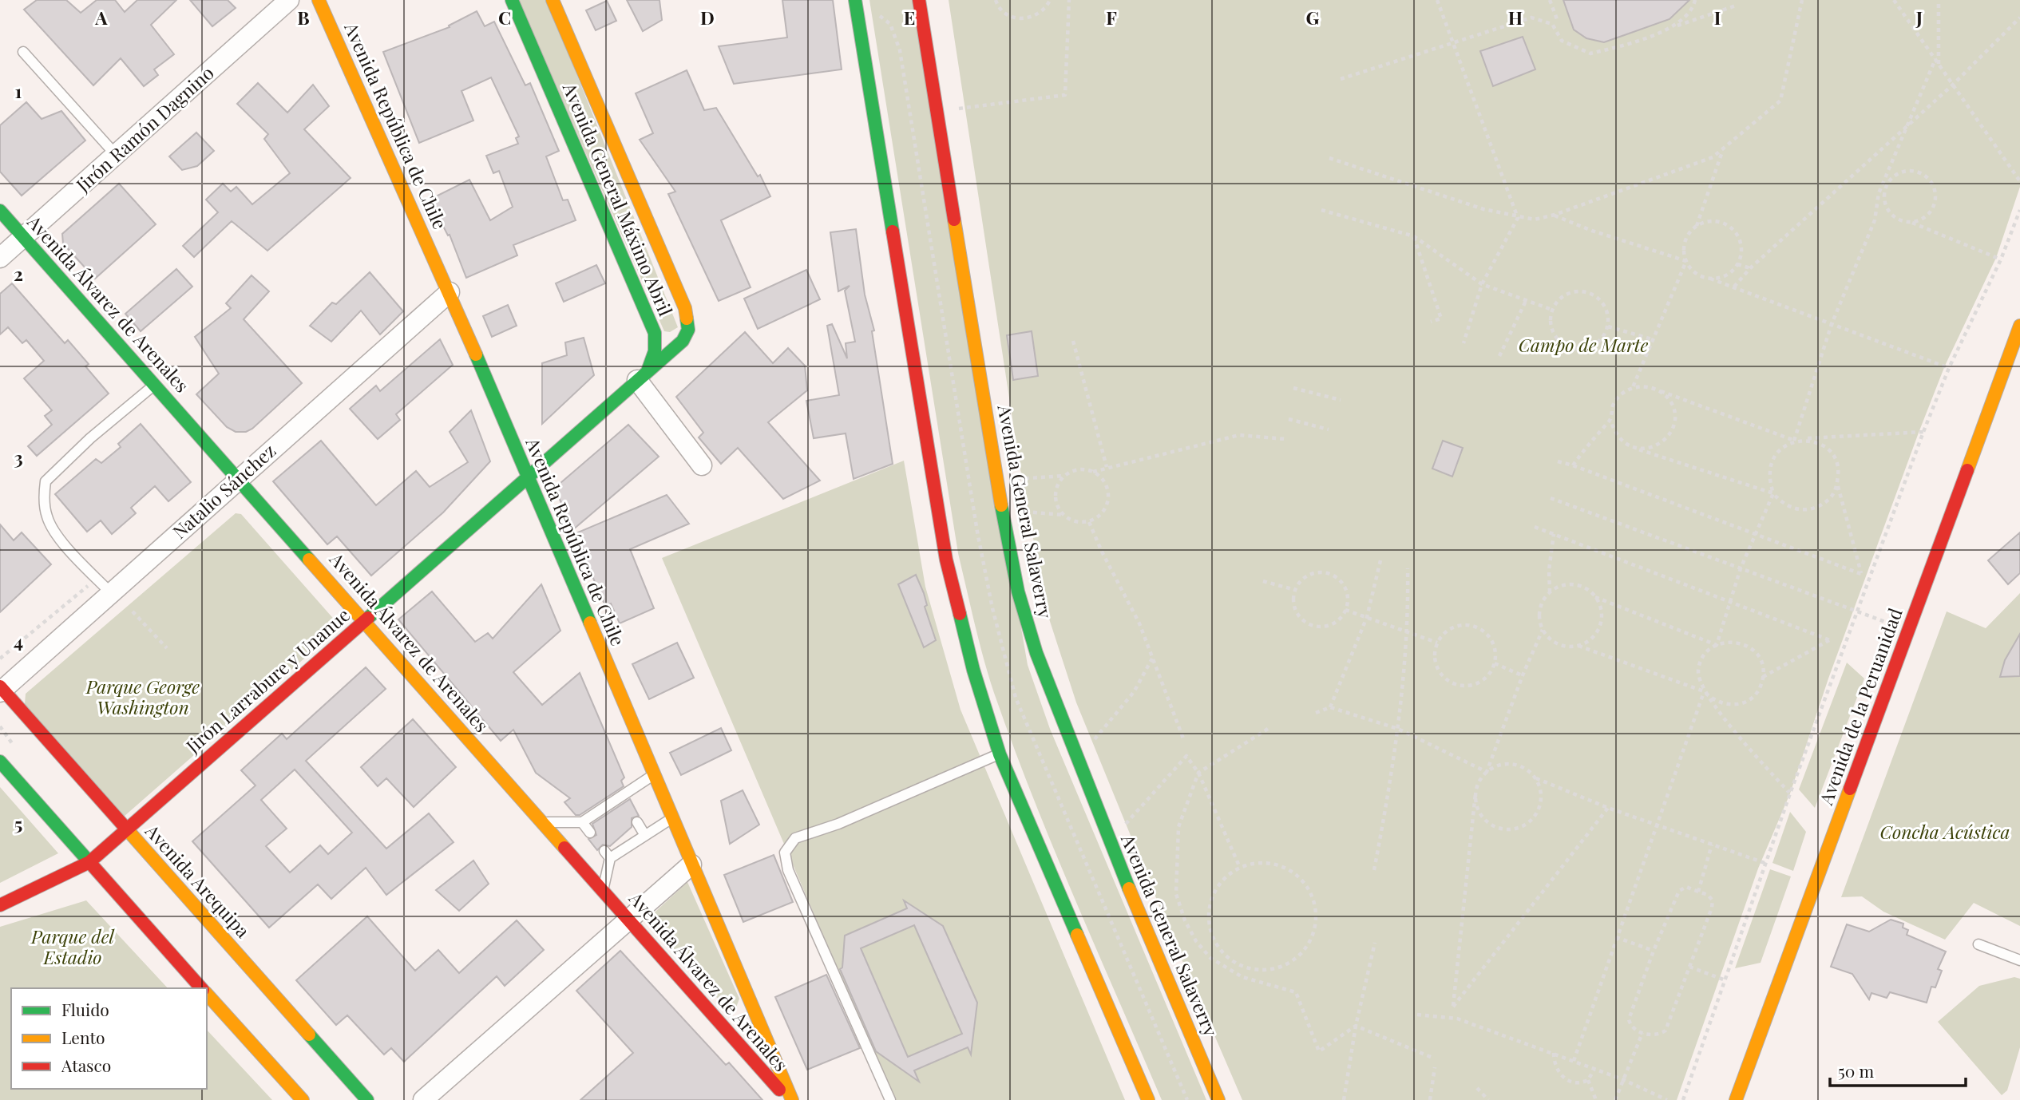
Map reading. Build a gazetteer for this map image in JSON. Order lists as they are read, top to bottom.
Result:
{
  "streets": {
    "main road": [
      "Avenida República de Chile",
      "Avenida General Máximo Abril",
      "Avenida Álvarez de Arenales",
      "Avenida General Salaverry",
      "Jirón Larrabure y Unanue",
      "Avenida de la Peruanidad",
      "Avenida Arequipa"
    ],
    "street": ["Jirón Ramón Dagnino", "Natalio Sánchez"]
  },
  "crossings": [
    ["Avenida República de Chile", "Avenida Álvarez de Arenales"],
    ["Avenida República de Chile", "Natalio Sánchez"],
    ["Avenida República de Chile", "Jirón Larrabure y Unanue"],
    ["Jirón Ramón Dagnino", "Avenida Álvarez de Arenales"],
    ["Avenida General Máximo Abril", "Jirón Larrabure y Unanue"],
    ["Avenida Álvarez de Arenales", "Natalio Sánchez"],
    ["Avenida Álvarez de Arenales", "Jirón Larrabure y Unanue"],
    ["Natalio Sánchez", "Avenida Arequipa"],
    ["Jirón Larrabure y Unanue", "Avenida Arequipa"]
  ],
  "parks": [
    "Campo de Marte",
    "Parque George Washington",
    "Concha Acústica",
    "Parque del Estadio"
  ],
  "legend": ["Fluido", "Lento", "Atasco"],
  "scale_bar": "50 m",
  "grid": {
    "columns": [
      "A",
      "B",
      "C",
      "D",
      "E",
      "F",
      "G",
      "H",
      "I",
      "J"
    ],
    "rows": [
      "1",
      "2",
      "3",
      "4",
      "5"
    ]
  }
}
